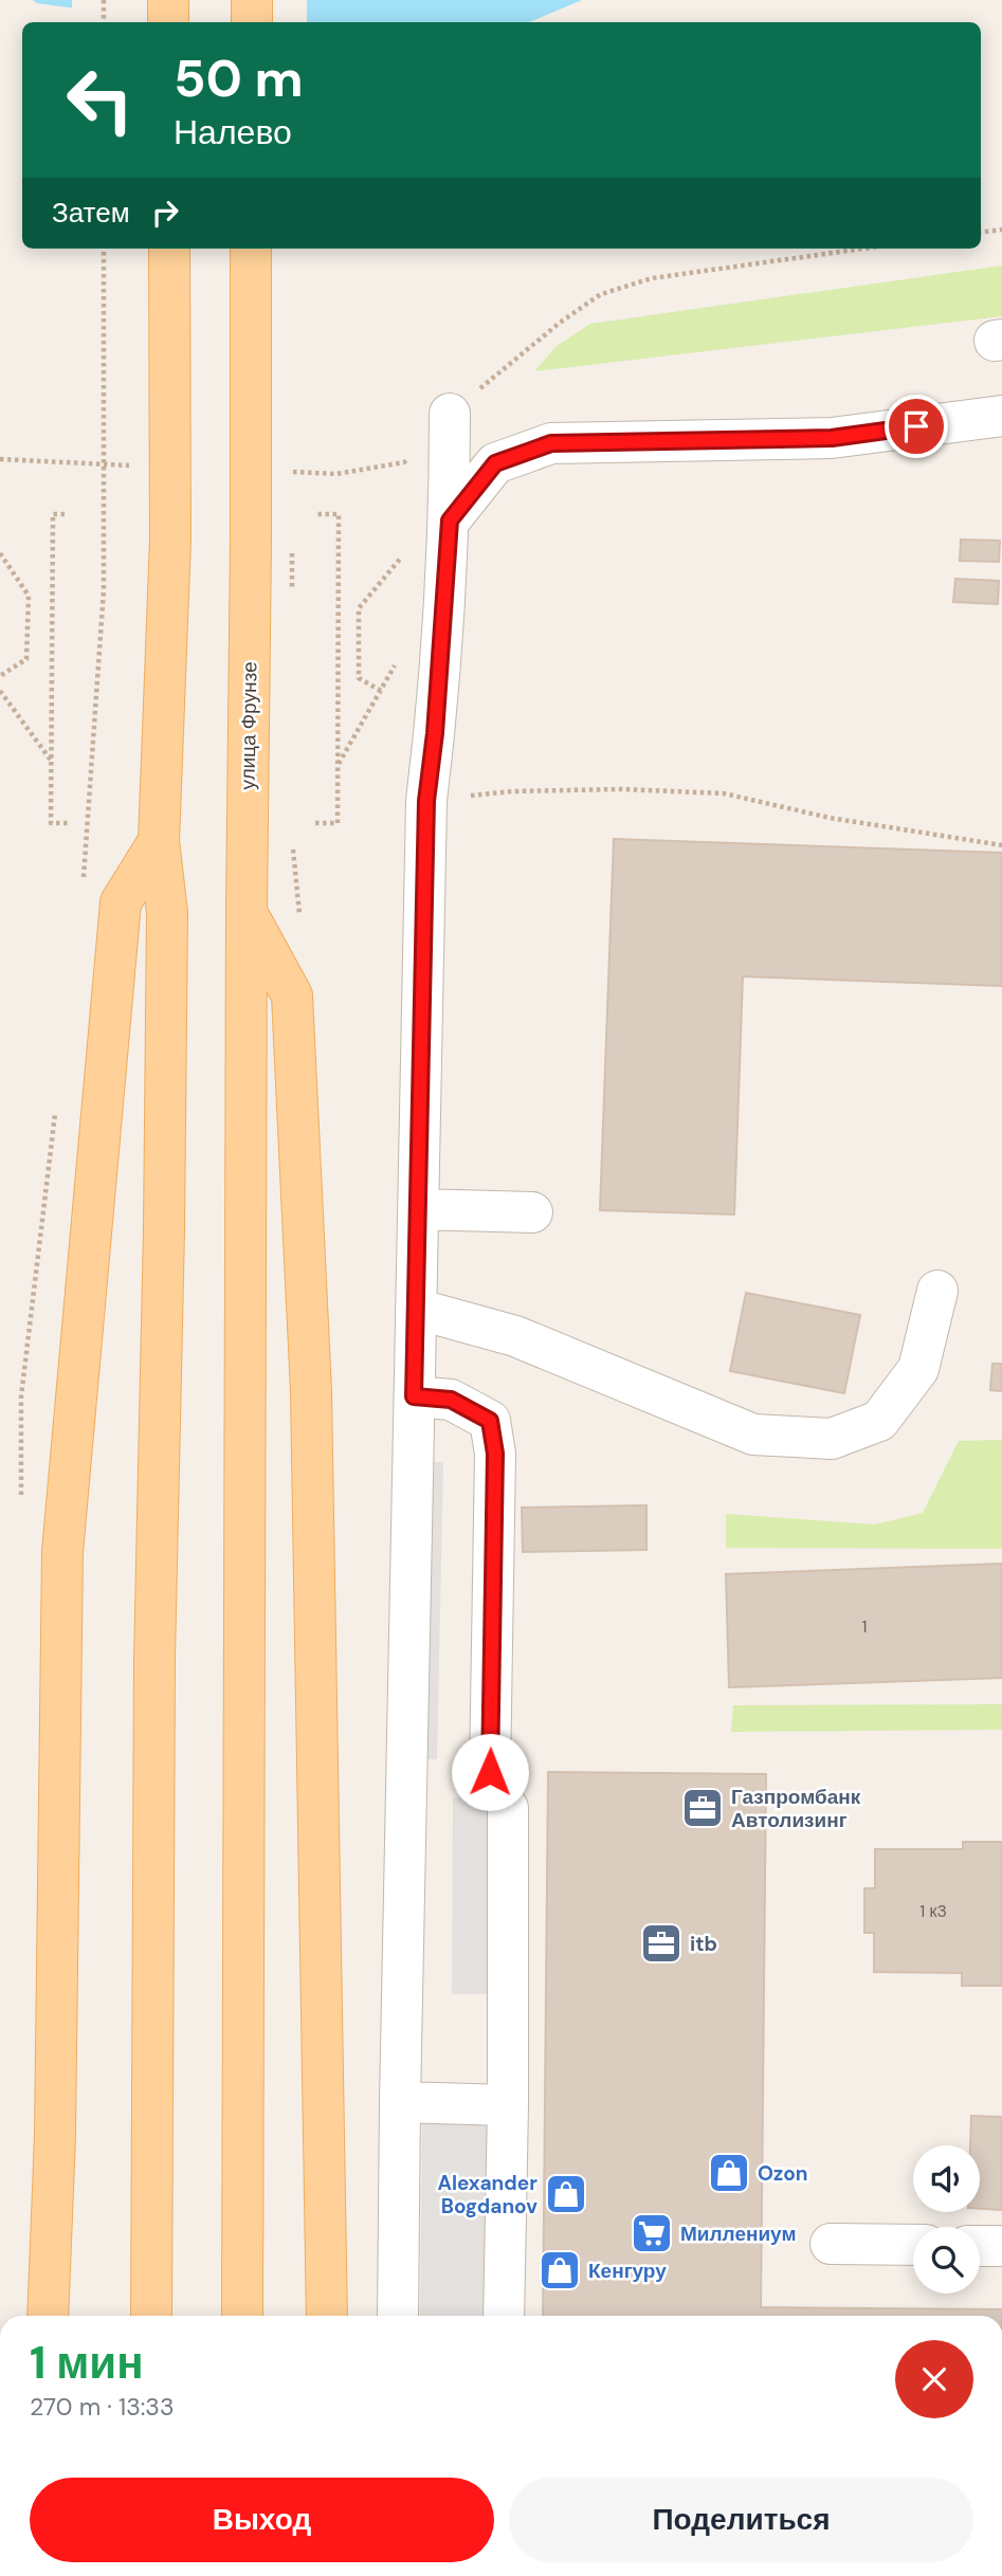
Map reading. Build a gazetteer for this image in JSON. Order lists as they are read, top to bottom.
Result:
{
  "streets": {
    "main road": ["улица Фрунзе"]
  },
  "places": {
    "office": ["Газпромбанк Автолизинг", "itb"],
    "shop": ["Ozon", "Alexander Bogdanov", "Кенгуру"],
    "supermarket": ["Миллениум"]
  },
  "house_numbers": ["1", "1 к3"],
  "page": {
    "turn": ["50 m", "Налево"],
    "then": "Затем",
    "heading": ["1 мин", "270 m · 13:33"],
    "buttons": ["Выход", "Поделиться"]
  }
}
